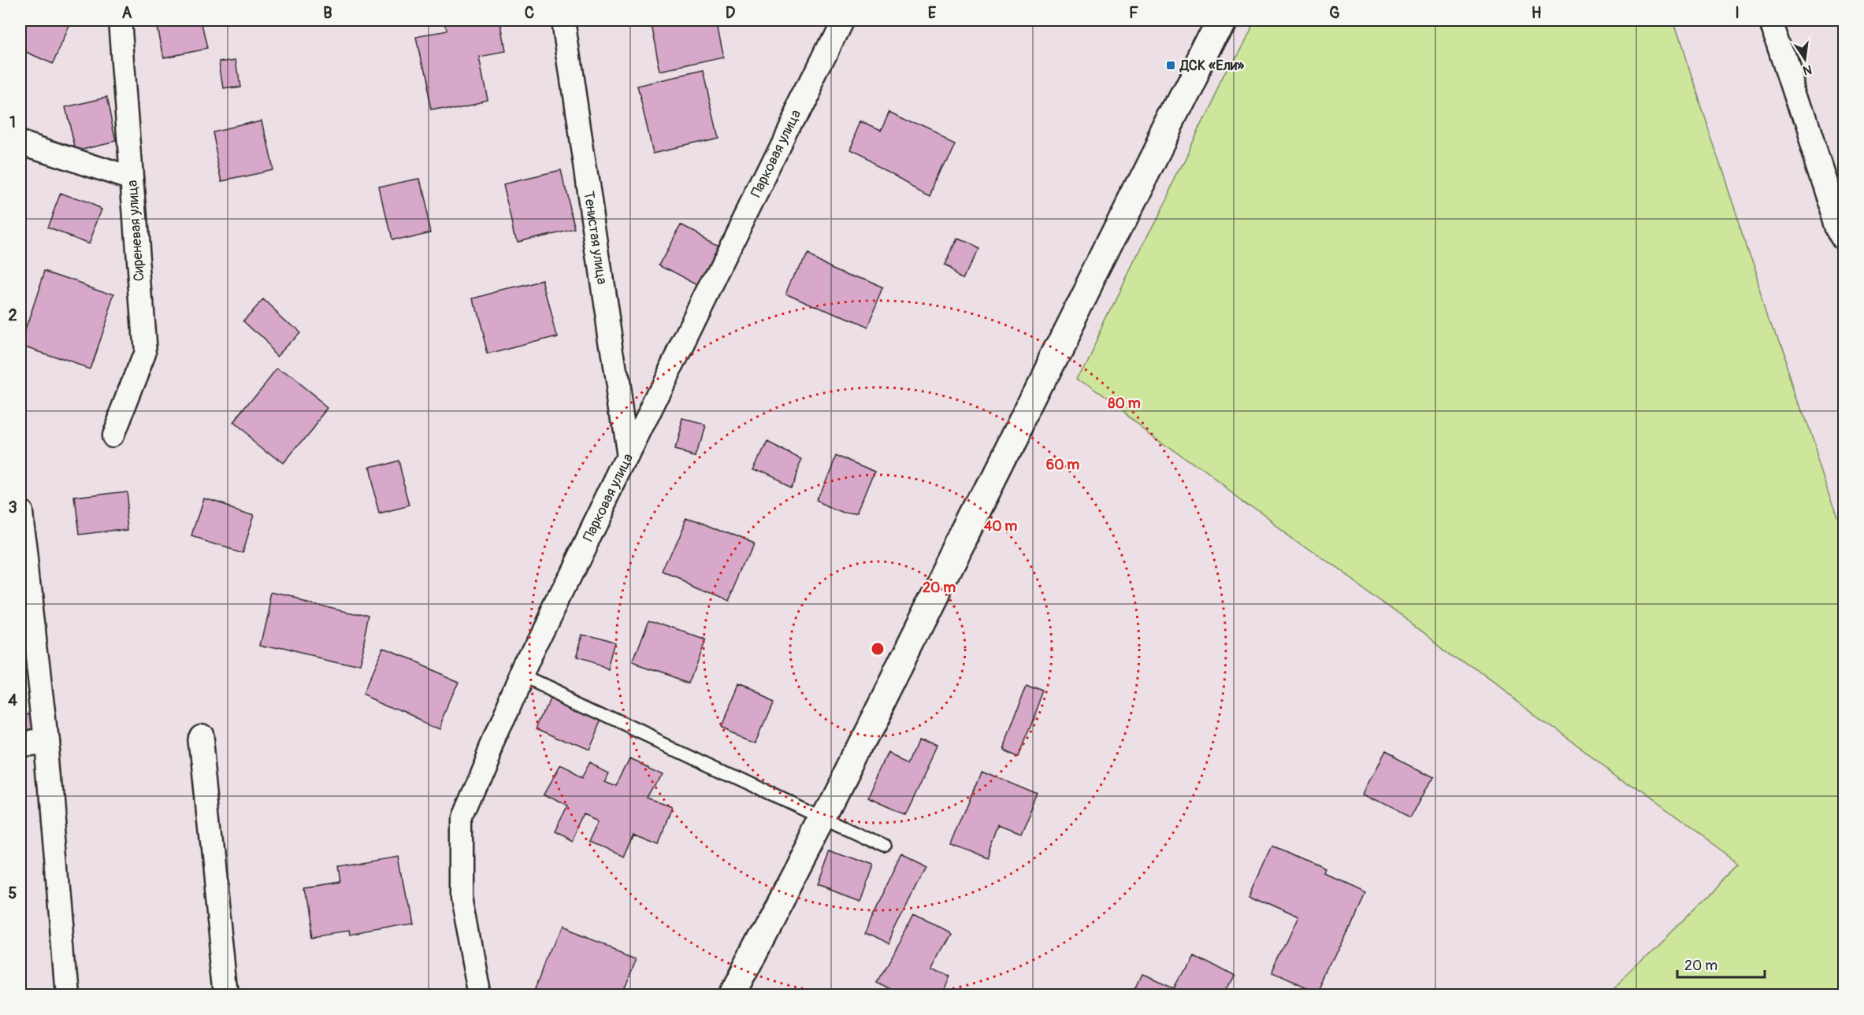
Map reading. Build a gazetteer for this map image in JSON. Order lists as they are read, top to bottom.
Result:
{
  "streets": {
    "street": ["Парковая улица", "Сиреневая улица", "Тенистая улица"]
  },
  "crossings": [
    ["Парковая улица", "Тенистая улица"]
  ],
  "places": {
    "transit": ["ДСК «Ели»"]
  },
  "scale_bar": "20 m",
  "north": "bottom",
  "grid": {
    "columns": [
      "A",
      "B",
      "C",
      "D",
      "E",
      "F",
      "G",
      "H",
      "I"
    ],
    "rows": [
      "1",
      "2",
      "3",
      "4",
      "5"
    ]
  },
  "rings": [
    "80 m",
    "60 m",
    "40 m",
    "20 m"
  ]
}
